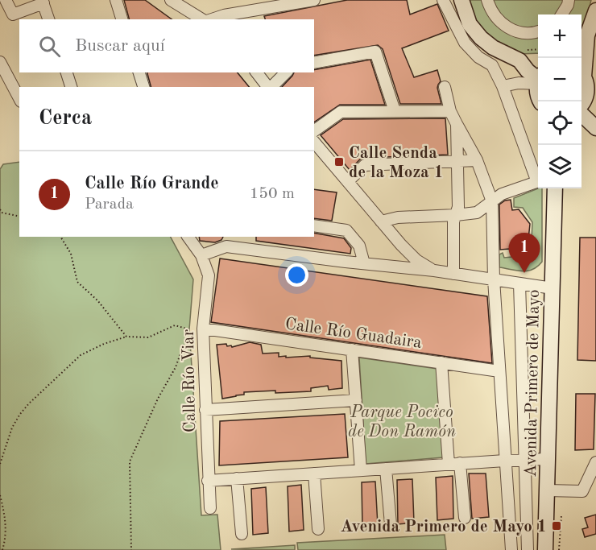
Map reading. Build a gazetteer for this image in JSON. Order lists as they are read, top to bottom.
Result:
{
  "streets": {
    "main road": ["Avenida Primero de Mayo"],
    "street": ["Calle Río Guadaira", "Calle Río Viar"]
  },
  "crossings": [
    ["Calle Río Guadaira", "Calle Río Viar"],
    ["Calle Río Guadaira", "Avenida Primero de Mayo"]
  ],
  "parks": ["Parque Pocico de Don Ramón"],
  "places": {
    "transit": ["Calle Senda de la Moza 1", "Avenida Primero de Mayo 1"]
  },
  "page": {
    "map_buttons": ["+", "−"],
    "search": "Buscar aquí",
    "heading": "Cerca",
    "list": [
      {
        "mark": "1",
        "name": "Calle Río Grande",
        "note": "Parada",
        "value": "150 m"
      }
    ],
    "pins": "1"
  }
}
